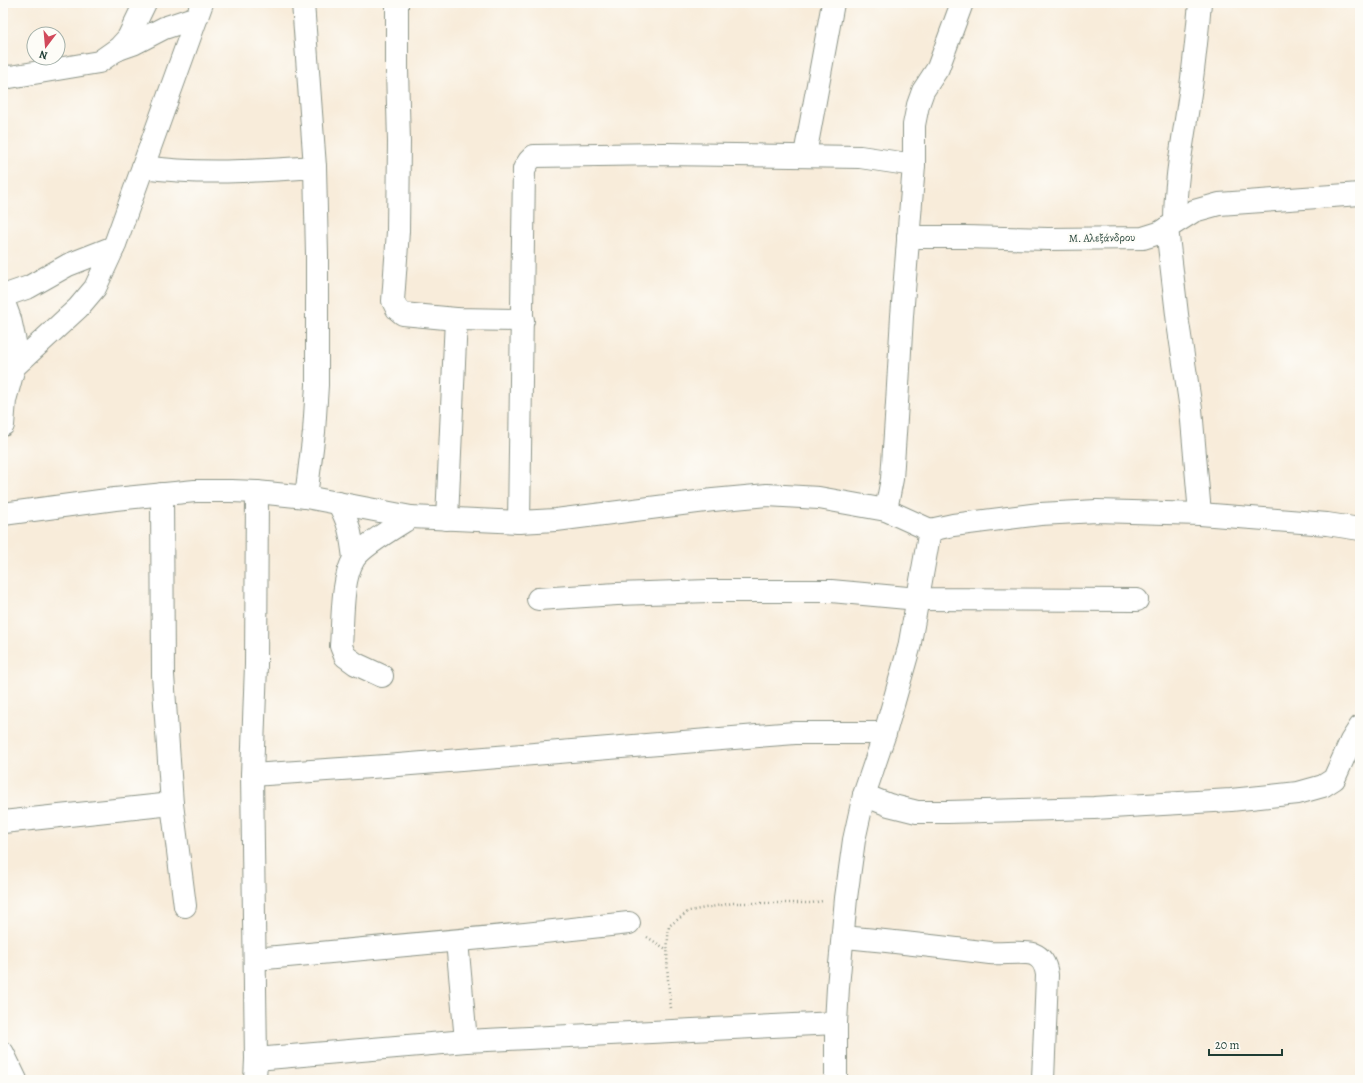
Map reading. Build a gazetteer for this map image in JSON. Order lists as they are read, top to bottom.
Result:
{
  "streets": {
    "street": ["Μ. Αλεξάνδρου"]
  },
  "scale_bar": "20 m",
  "north": "bottom"
}
